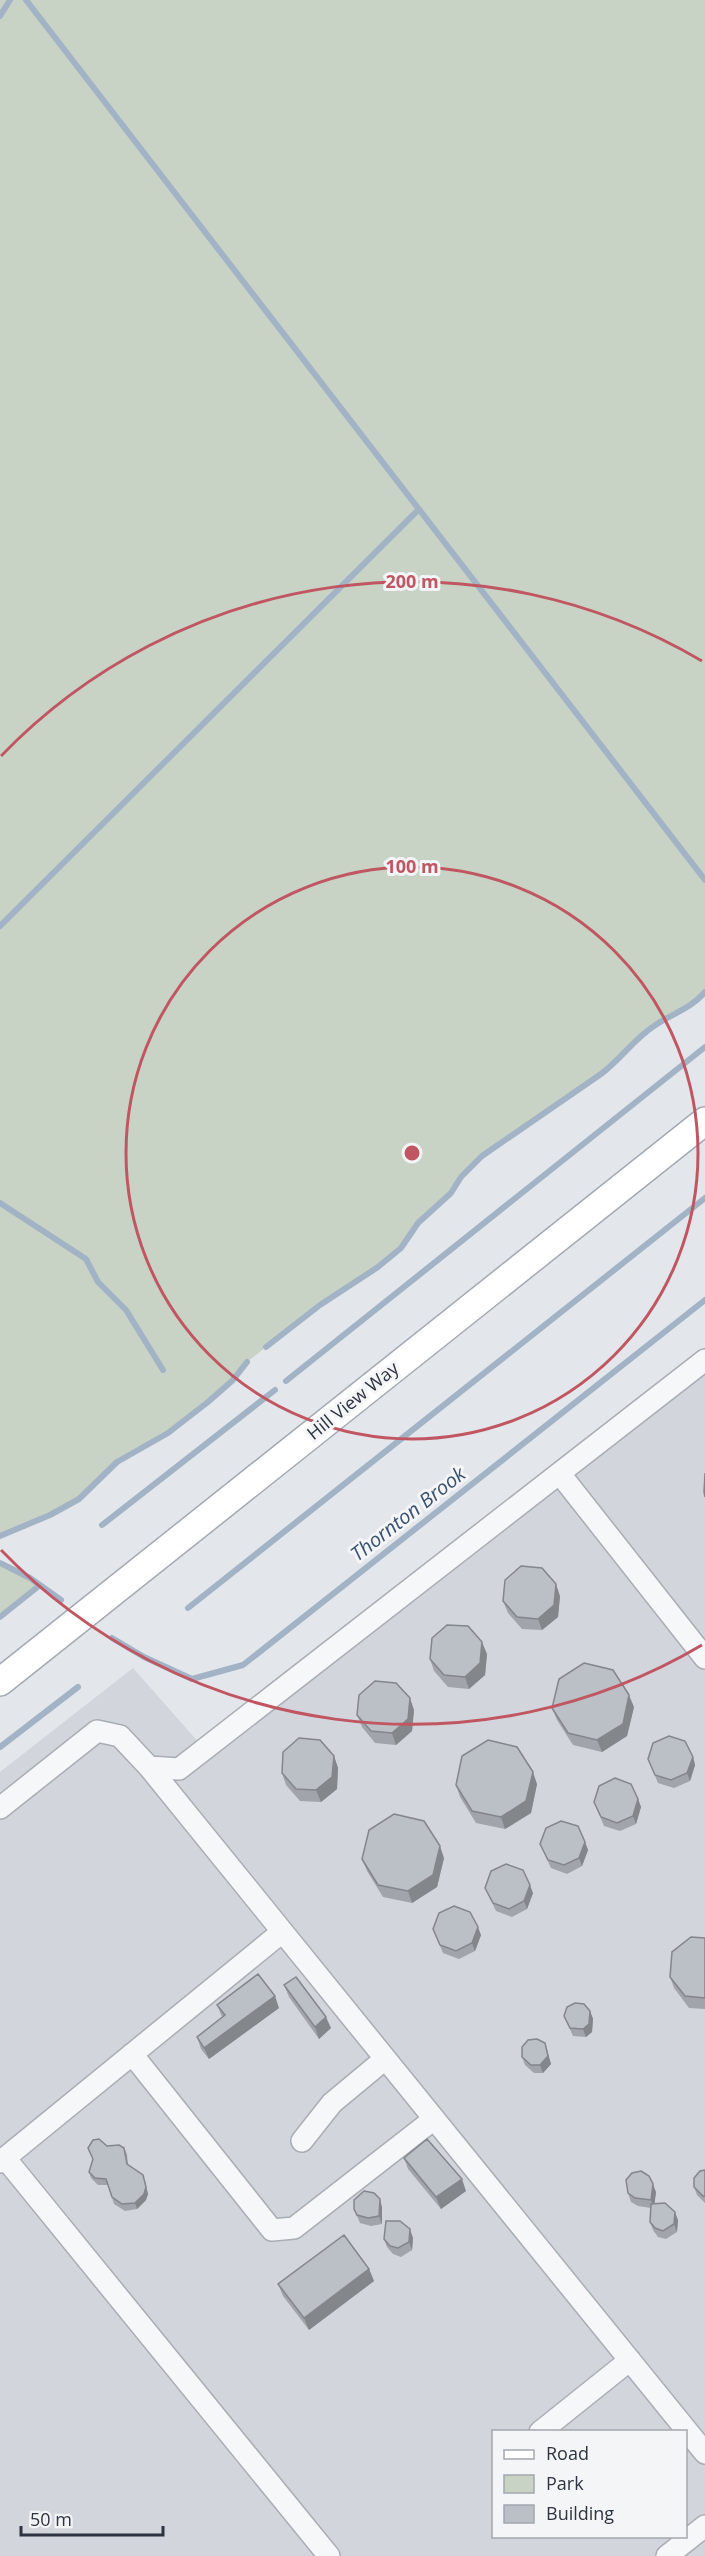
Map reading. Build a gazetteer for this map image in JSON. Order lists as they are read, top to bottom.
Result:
{
  "streets": {
    "main road": ["Hill View Way"]
  },
  "water": ["Thornton Brook"],
  "legend": ["Road", "Park", "Building"],
  "scale_bar": "50 m",
  "rings": ["200 m", "100 m"]
}
